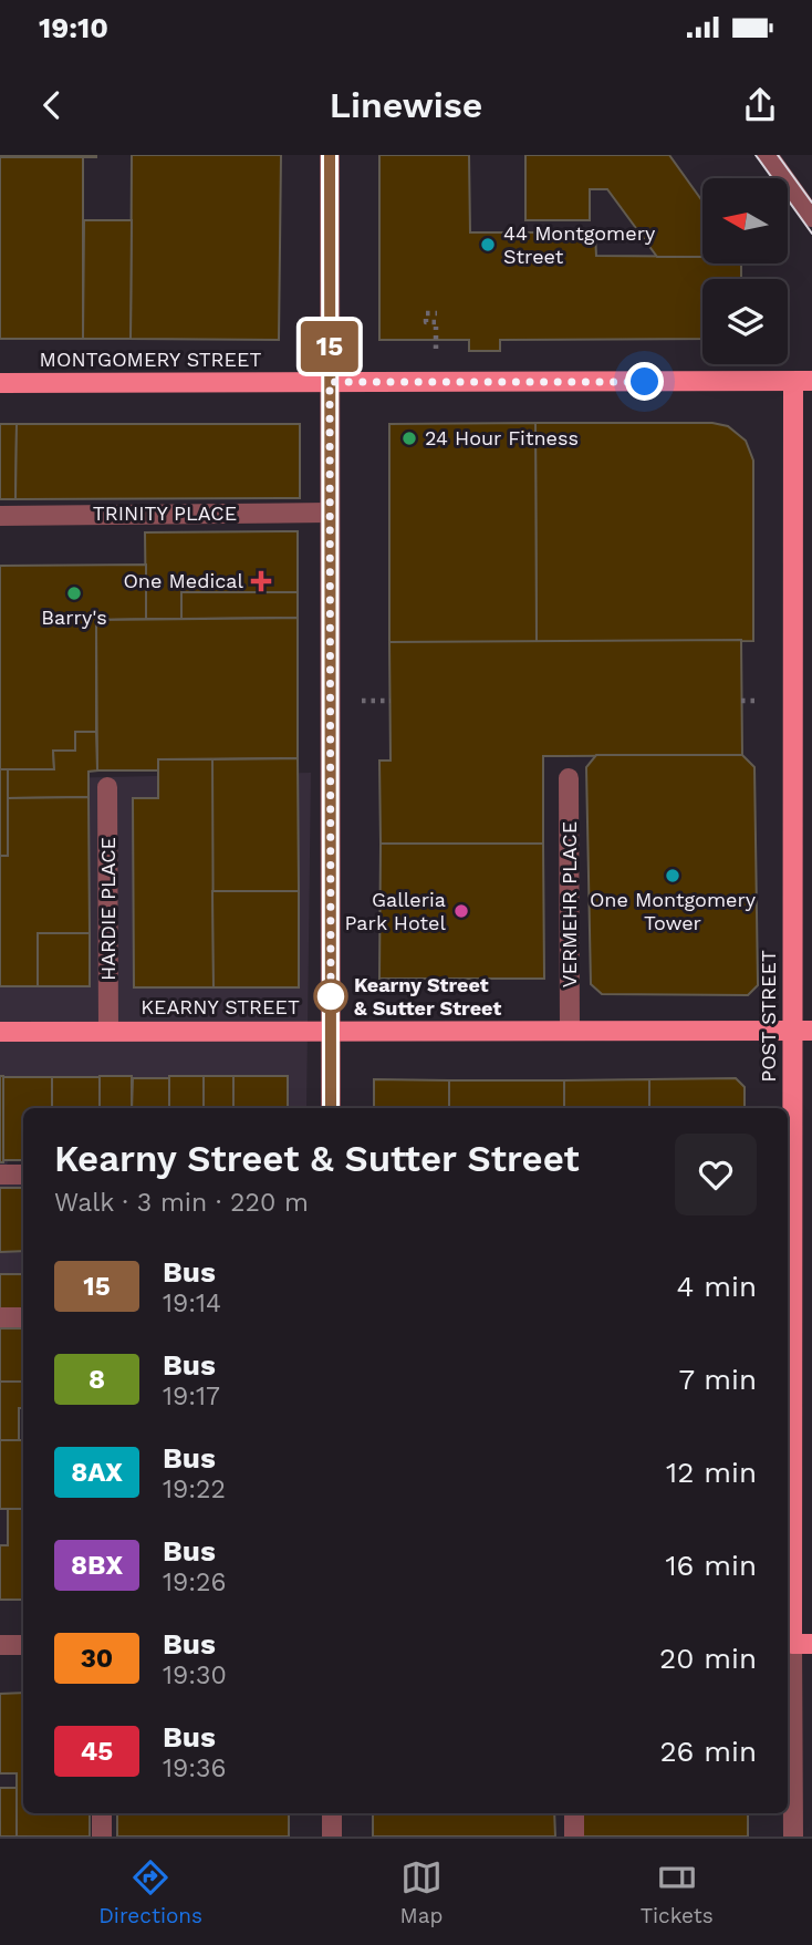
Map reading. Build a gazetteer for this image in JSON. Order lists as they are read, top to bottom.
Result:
{
  "streets": {
    "main road": ["MONTGOMERY STREET", "KEARNY STREET", "POST STREET"],
    "street": ["TRINITY PLACE", "VERMEHR PLACE", "HARDIE PLACE"]
  },
  "crossings": [
    ["MONTGOMERY STREET", "POST STREET"],
    ["VERMEHR PLACE", "KEARNY STREET"],
    ["HARDIE PLACE", "KEARNY STREET"],
    ["KEARNY STREET", "POST STREET"]
  ],
  "places": {
    "other": [
      "44 Montgomery Street",
      "24 Hour Fitness",
      "Barry's",
      "One Montgomery Tower",
      "Galleria Park Hotel",
      "Kearny Street & Sutter Street"
    ],
    "health": ["One Medical"]
  },
  "lines": ["bus line 15"],
  "north": "left",
  "page": {
    "status": "19:10",
    "header": "Linewise",
    "on_map": "15",
    "heading": ["Kearny Street & Sutter Street", "Walk · 3 min · 220 m"],
    "list": [
      {
        "mark": "15",
        "name": "Bus",
        "note": "19:14",
        "value": "4 min"
      },
      {
        "mark": "8",
        "name": "Bus",
        "note": "19:17",
        "value": "7 min"
      },
      {
        "mark": "8AX",
        "name": "Bus",
        "note": "19:22",
        "value": "12 min"
      },
      {
        "mark": "8BX",
        "name": "Bus",
        "note": "19:26",
        "value": "16 min"
      },
      {
        "mark": "30",
        "name": "Bus",
        "note": "19:30",
        "value": "20 min"
      },
      {
        "mark": "45",
        "name": "Bus",
        "note": "19:36",
        "value": "26 min"
      }
    ],
    "tabs": ["Directions", "Map", "Tickets"]
  }
}
